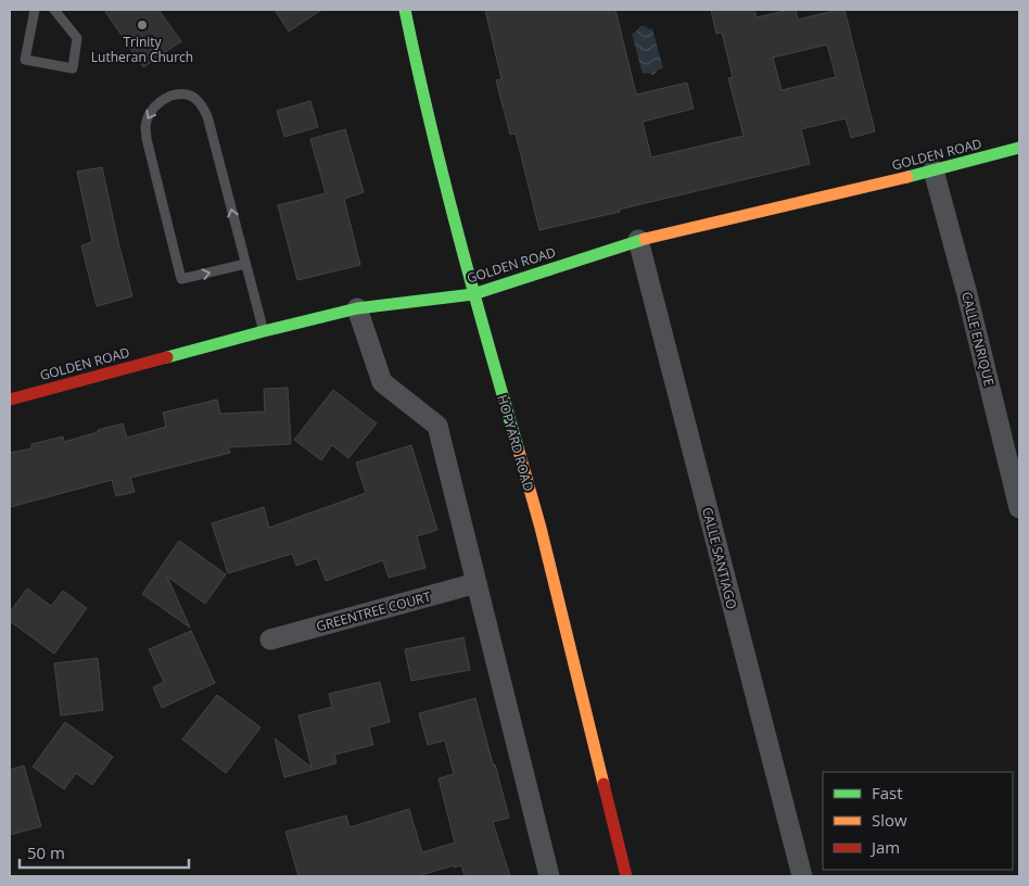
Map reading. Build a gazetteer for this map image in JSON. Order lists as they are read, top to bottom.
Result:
{
  "streets": {
    "street": [
      "GOLDEN ROAD",
      "CALLE ENRIQUE",
      "HOPYARD ROAD",
      "CALLE SANTIAGO",
      "GREENTREE COURT"
    ]
  },
  "crossings": [
    ["GOLDEN ROAD", "CALLE ENRIQUE"],
    ["GOLDEN ROAD", "HOPYARD ROAD"],
    ["GOLDEN ROAD", "CALLE SANTIAGO"]
  ],
  "places": ["Trinity Lutheran Church"],
  "legend": ["Fast", "Slow", "Jam"],
  "scale_bar": "50 m"
}
